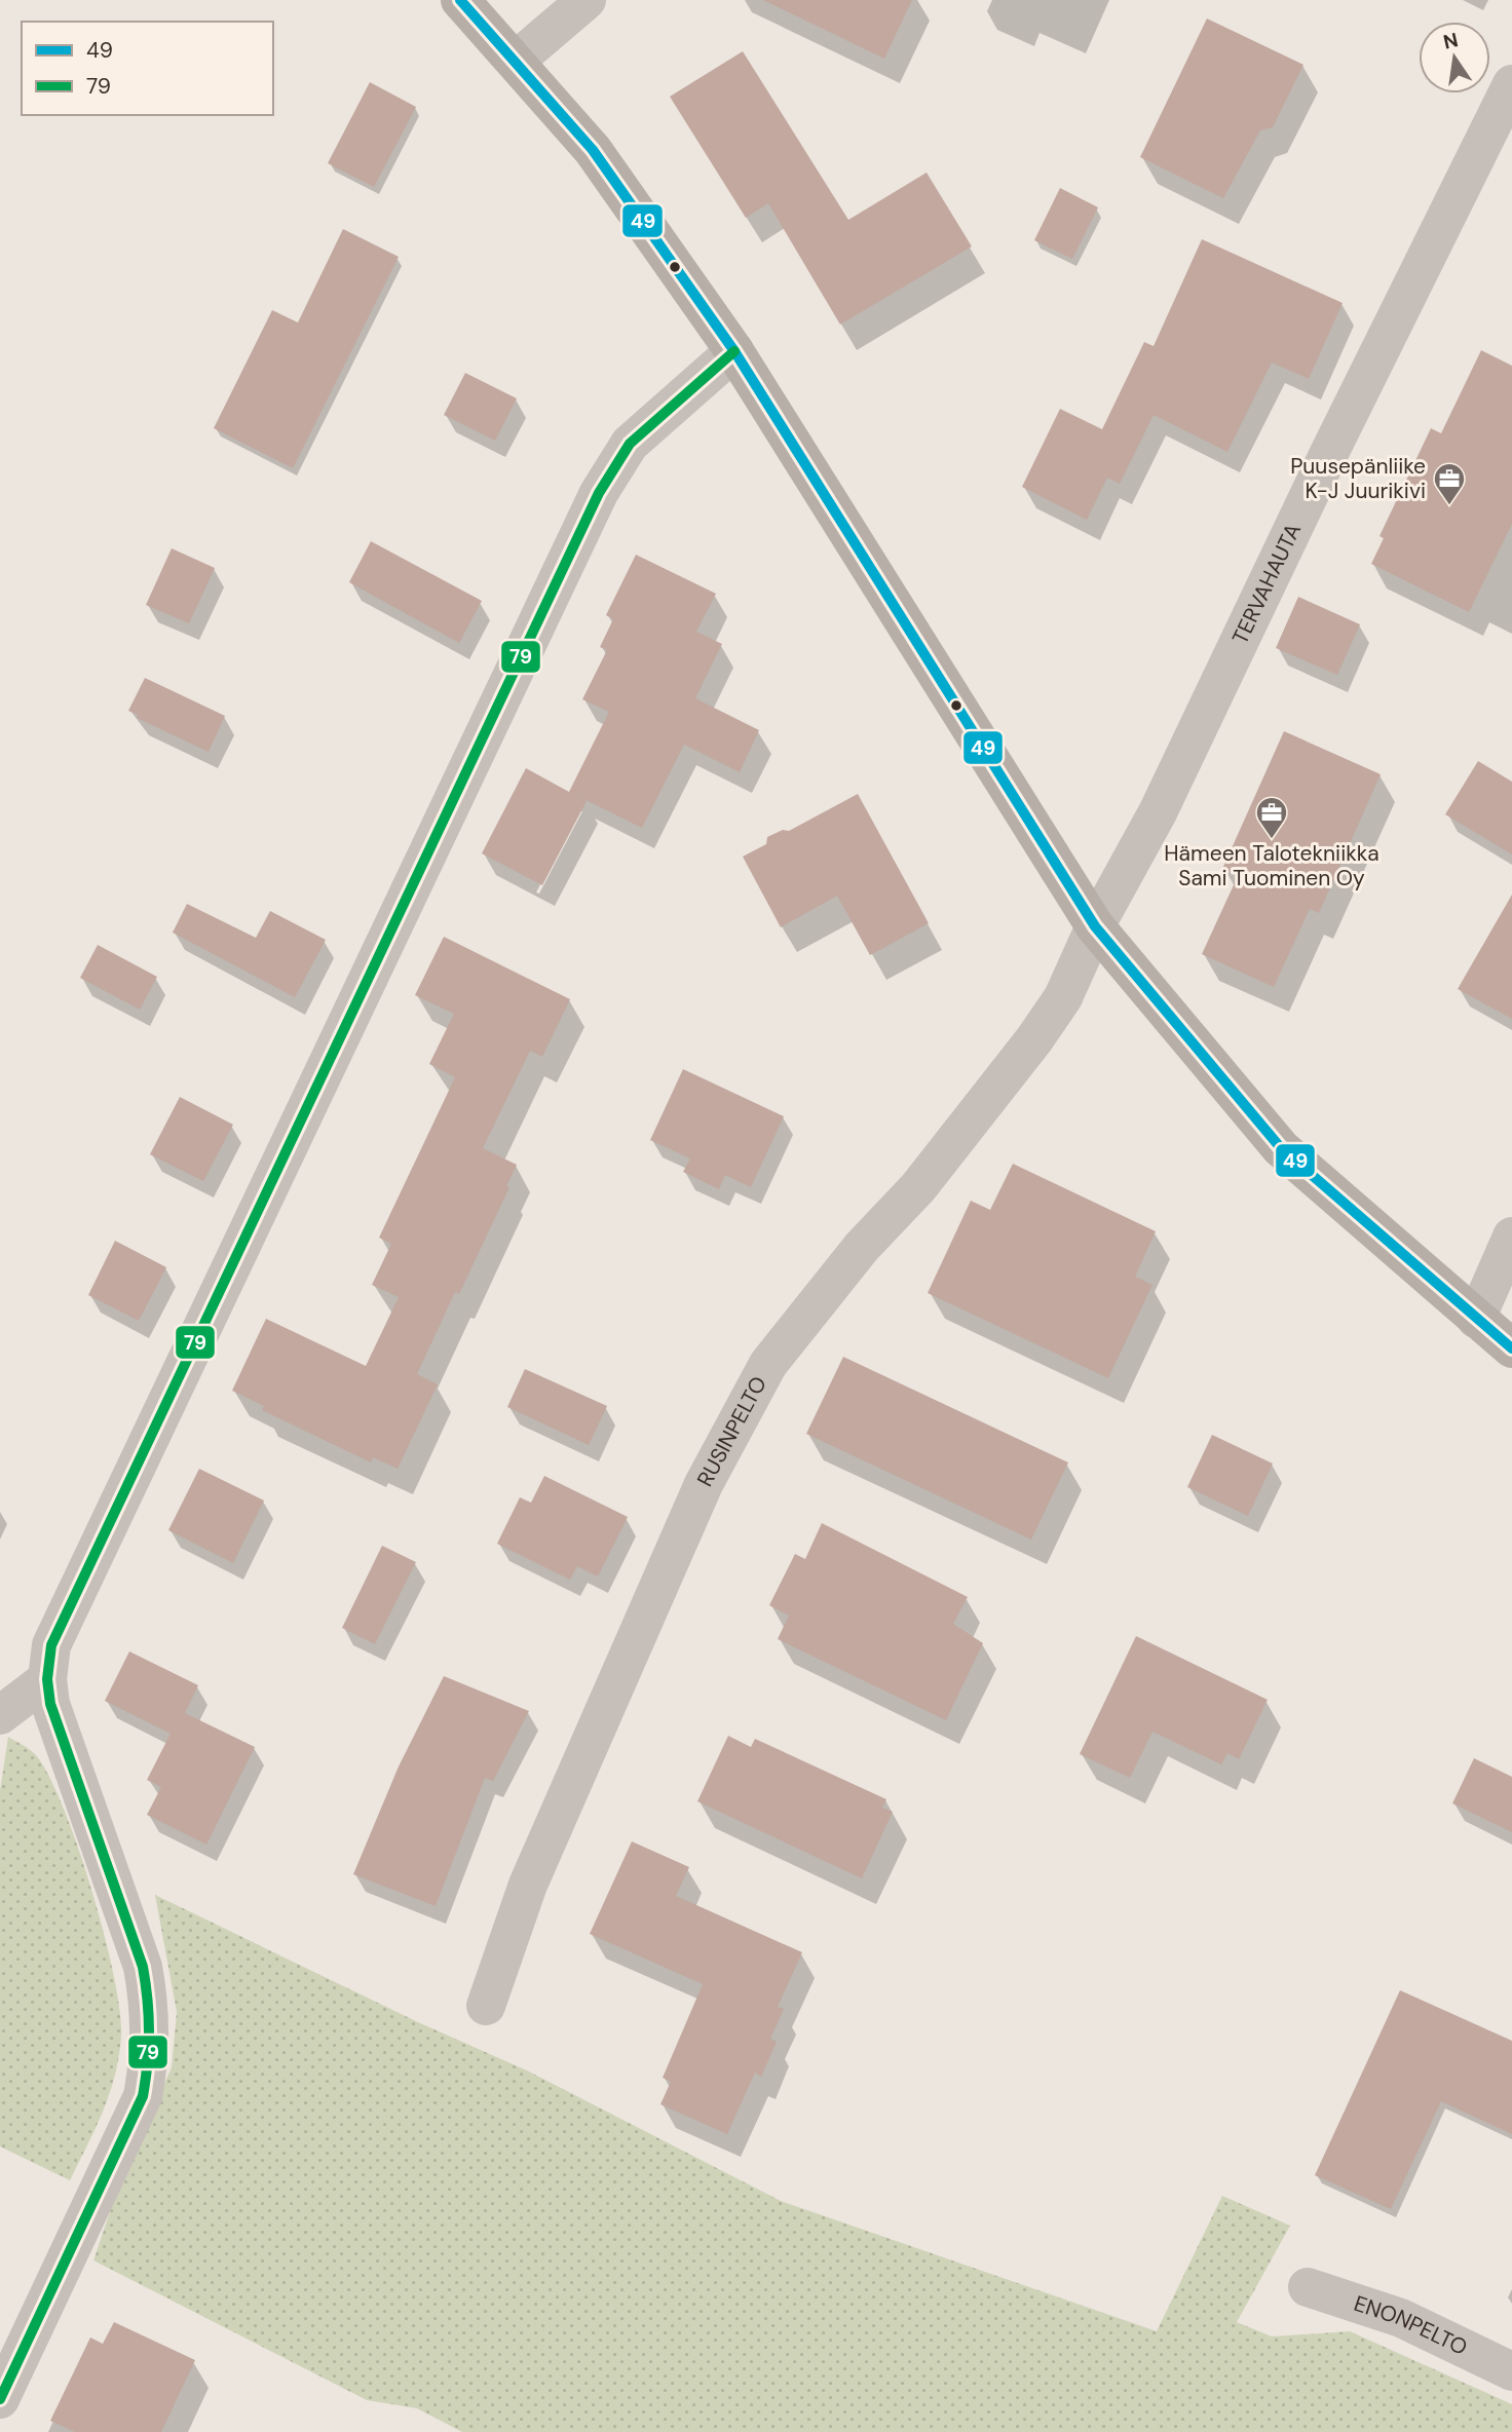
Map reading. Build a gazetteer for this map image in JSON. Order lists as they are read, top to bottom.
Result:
{
  "streets": {
    "street": ["TERVAHAUTA", "RUSINPELTO", "ENONPELTO"]
  },
  "crossings": [
    ["TERVAHAUTA", "RUSINPELTO"]
  ],
  "places": {
    "office": ["Puusepänliike K-J Juurikivi", "Hämeen Talotekniikka Sami Tuominen Oy"]
  },
  "lines": ["transit line 49", "transit line 79"],
  "legend": ["49", "79"],
  "north": "top"
}
